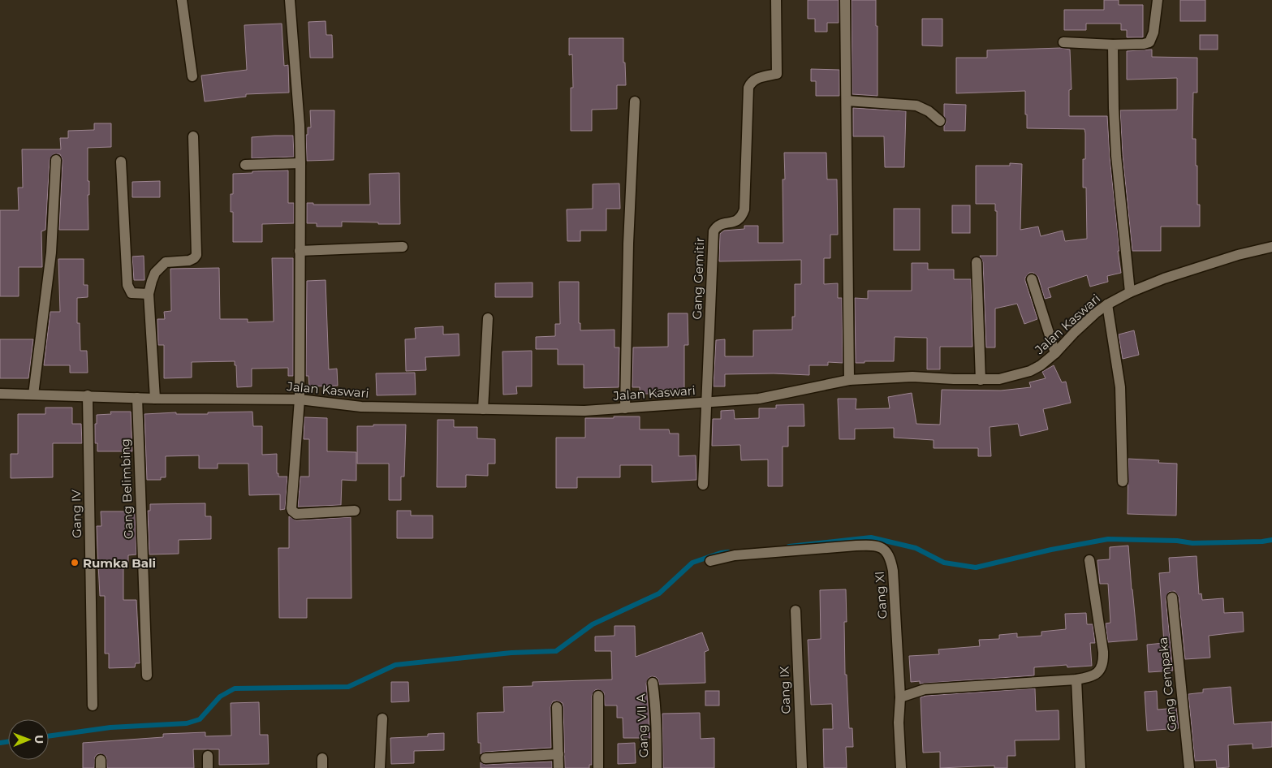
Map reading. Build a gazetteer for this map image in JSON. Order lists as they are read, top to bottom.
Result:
{
  "streets": {
    "street": [
      "Gang Gemitir",
      "Jalan Kaswari",
      "Gang Belimbing",
      "Gang IV",
      "Gang XI",
      "Gang Cempaka",
      "Gang IX",
      "Gang VII A"
    ]
  },
  "crossings": [
    ["Gang Gemitir", "Jalan Kaswari"],
    ["Jalan Kaswari", "Gang Belimbing"],
    ["Jalan Kaswari", "Gang IV"]
  ],
  "places": ["Rumka Bali"],
  "north": "right"
}
